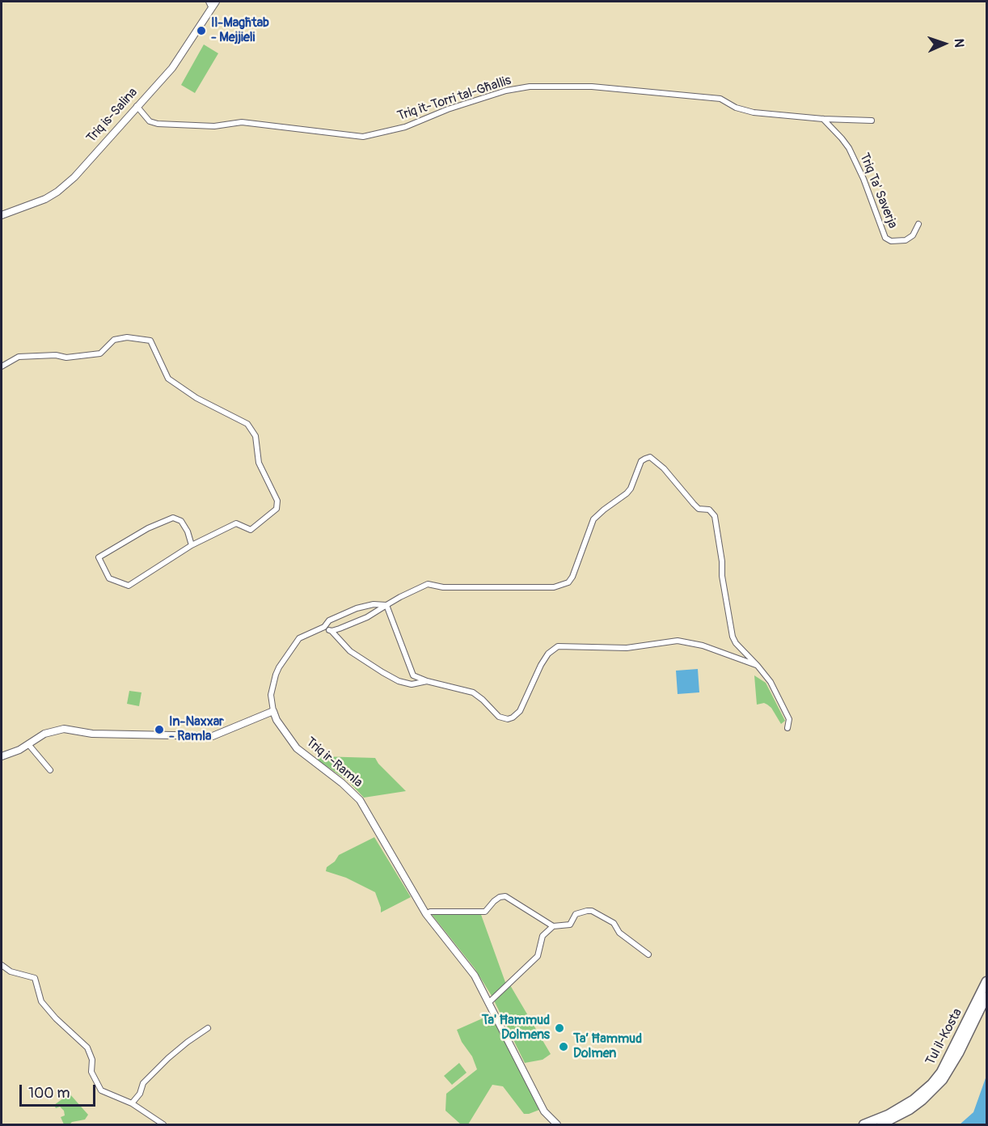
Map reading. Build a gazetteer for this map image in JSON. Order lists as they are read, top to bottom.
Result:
{
  "streets": {
    "highway": ["Tul il-Kosta"],
    "main road": ["Triq is-Salina", "Triq ir-Ramla"],
    "street": ["Triq it-Torri tal-Għallis", "Triq Ta' Saverja"]
  },
  "crossings": [
    ["Triq it-Torri tal-Għallis", "Triq is-Salina"],
    ["Triq it-Torri tal-Għallis", "Triq Ta' Saverja"]
  ],
  "places": [
    "Il-Magħtab - Mejjieli",
    "In-Naxxar - Ramla",
    "Ta' Ħammud Dolmens",
    "Ta’ Ħammud Dolmen"
  ],
  "scale_bar": "100 m",
  "north": "right"
}
